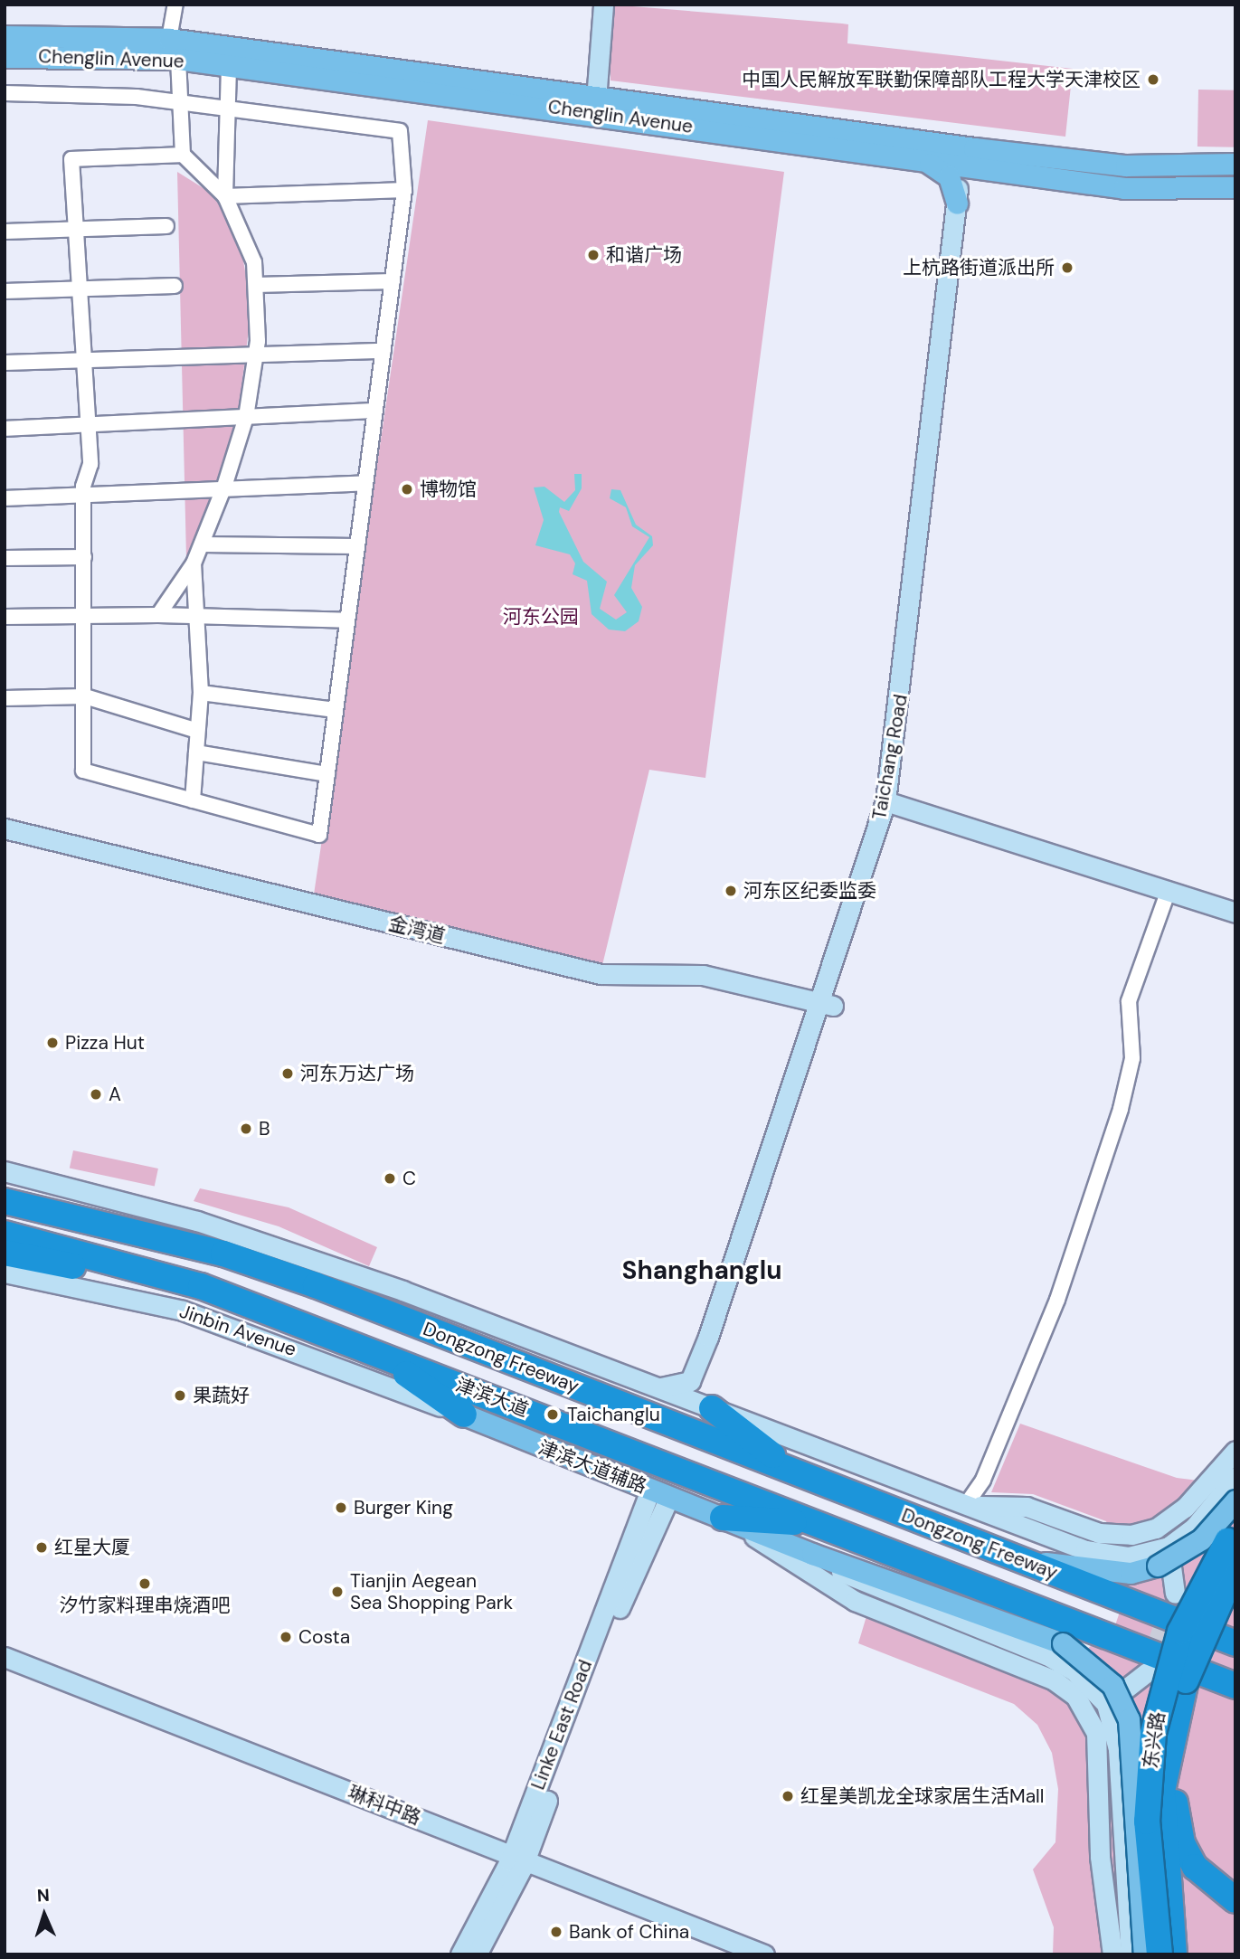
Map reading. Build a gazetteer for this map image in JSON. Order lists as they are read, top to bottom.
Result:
{
  "streets": {
    "highway": ["Dongzong Freeway", "津滨大道", "东兴路"],
    "main road": ["Chenglin Avenue", "津滨大道辅路"],
    "street": [
      "Taichang Road",
      "金湾道",
      "Jinbin Avenue",
      "Linke East Road",
      "琳科中路"
    ]
  },
  "crossings": [
    ["Chenglin Avenue", "Taichang Road"],
    ["Taichang Road", "金湾道"],
    ["Jinbin Avenue", "津滨大道辅路"],
    ["Dongzong Freeway", "津滨大道"],
    ["津滨大道辅路", "Linke East Road"],
    ["Linke East Road", "琳科中路"]
  ],
  "districts": ["Shanghanglu"],
  "parks": ["河东公园"],
  "places": [
    "中国人民解放军联勤保障部队工程大学天津校区",
    "和谐广场",
    "上杭路街道派出所",
    "博物馆",
    "河东区纪委监委",
    "Pizza Hut",
    "河东万达广场",
    "A",
    "B",
    "C",
    "果蔬好",
    "Taichanglu",
    "Burger King",
    "红星大厦",
    "汐竹家料理串烧酒吧",
    "Tianjin Aegean Sea Shopping Park",
    "Costa",
    "红星美凯龙全球家居生活Mall",
    "Bank of China"
  ],
  "north": "top"
}
